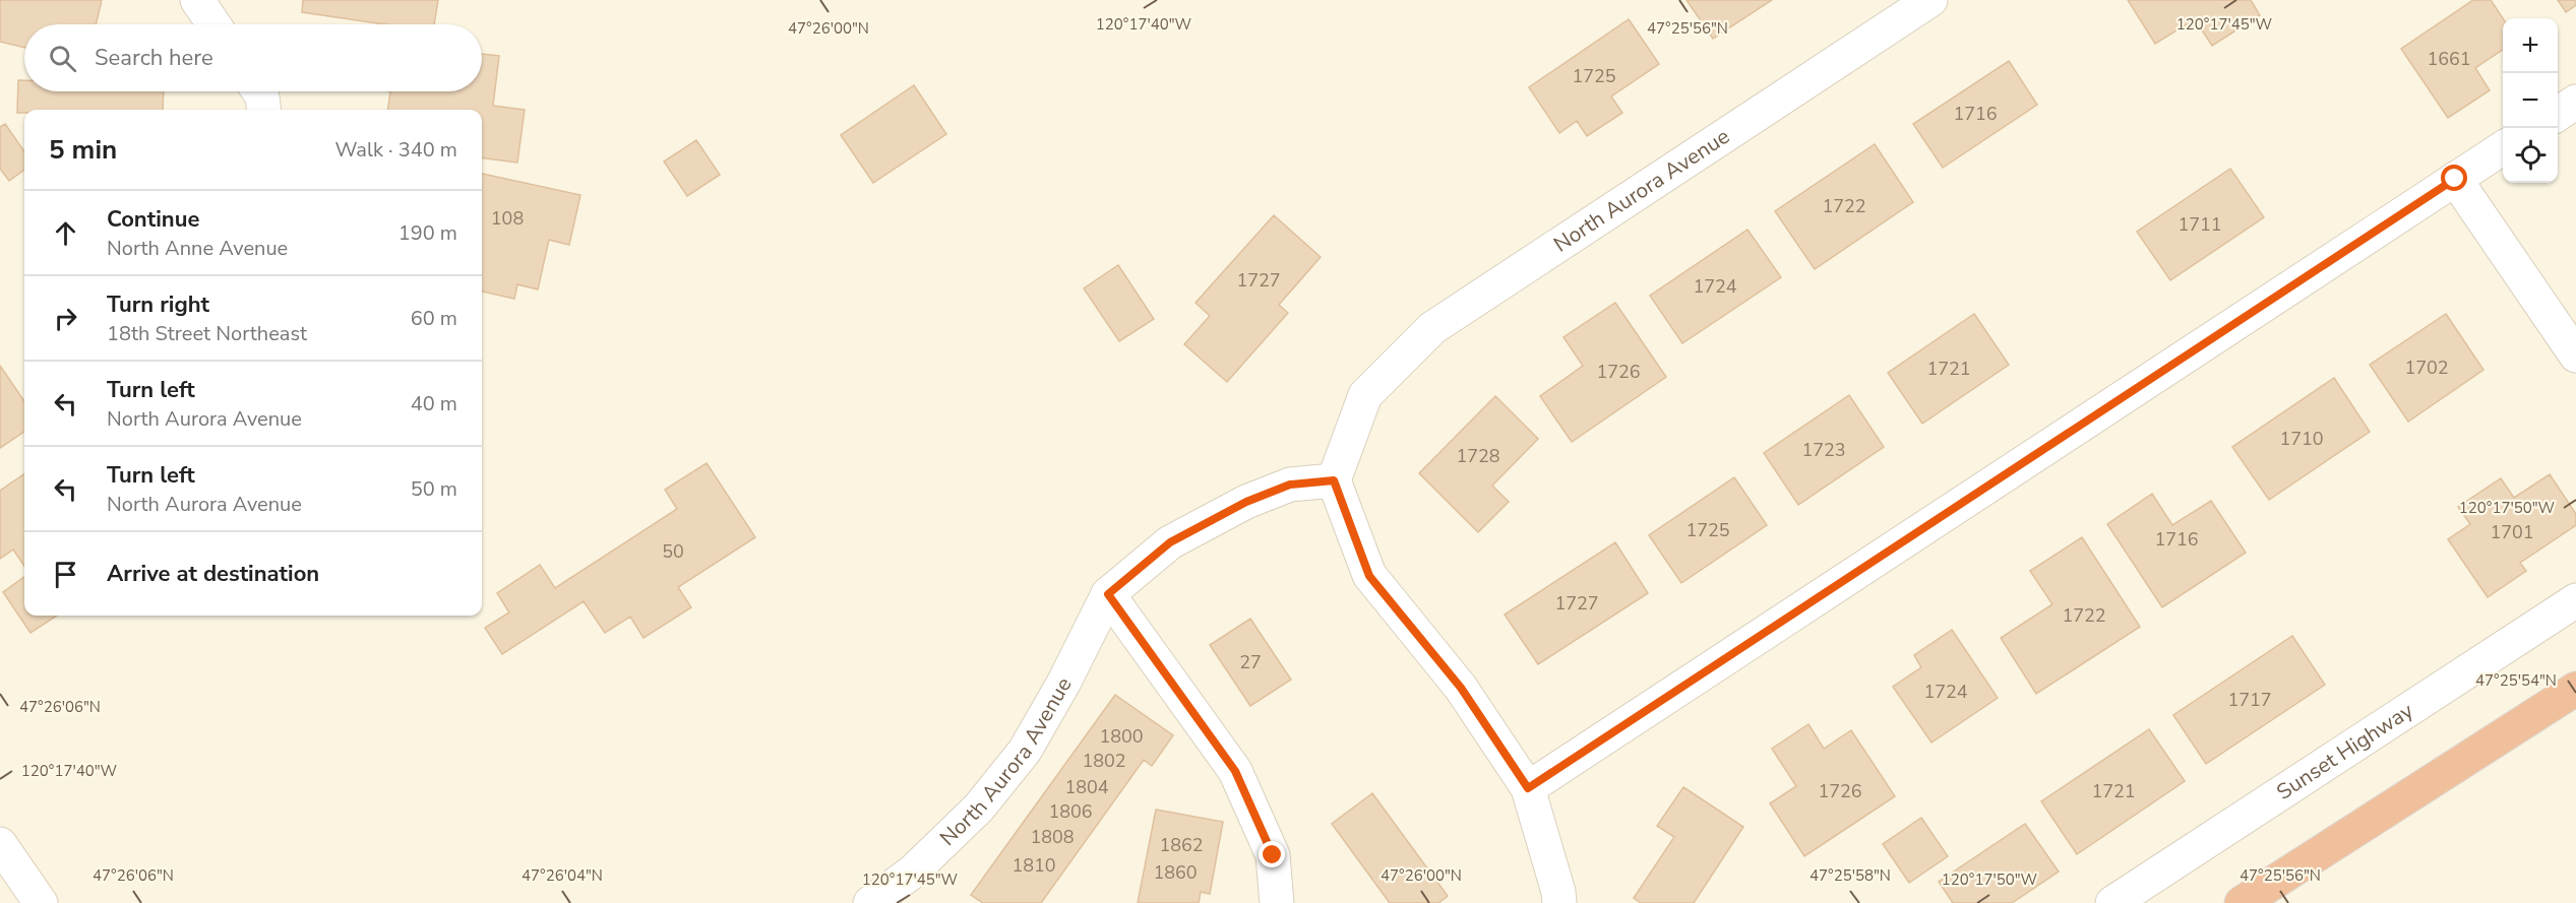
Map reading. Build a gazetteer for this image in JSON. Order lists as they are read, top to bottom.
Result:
{
  "streets": {
    "street": ["North Aurora Avenue", "Sunset Highway"]
  },
  "house_numbers": [
    "1661",
    "1725",
    "1716",
    "1722",
    "108",
    "1711",
    "1727",
    "1724",
    "1702",
    "1721",
    "1726",
    "1710",
    "1723",
    "1728",
    "1725",
    "1701",
    "1716",
    "50",
    "1727",
    "1722",
    "27",
    "1724",
    "1717",
    "1800",
    "1802",
    "1804",
    "1726",
    "1721",
    "1806",
    "1808",
    "1862",
    "1810",
    "1860"
  ],
  "page": {
    "map_buttons": ["+", "−"],
    "search": "Search here",
    "heading": ["5 min", "Walk · 340 m"],
    "list": [
      ["Continue", "North Anne Avenue", "190 m"],
      ["Turn right", "18th Street Northeast", "60 m"],
      ["Turn left", "North Aurora Avenue", "40 m"],
      ["Turn left", "North Aurora Avenue", "50 m"],
      "Arrive at destination"
    ]
  },
  "coordinates": [
    "120°17'40\"W",
    "120°17'45\"W",
    "47°26'00\"N",
    "47°25'56\"N",
    "120°17'50\"W",
    "47°25'54\"N",
    "47°26'06\"N",
    "47°26'04\"N",
    "47°25'58\"N"
  ]
}
